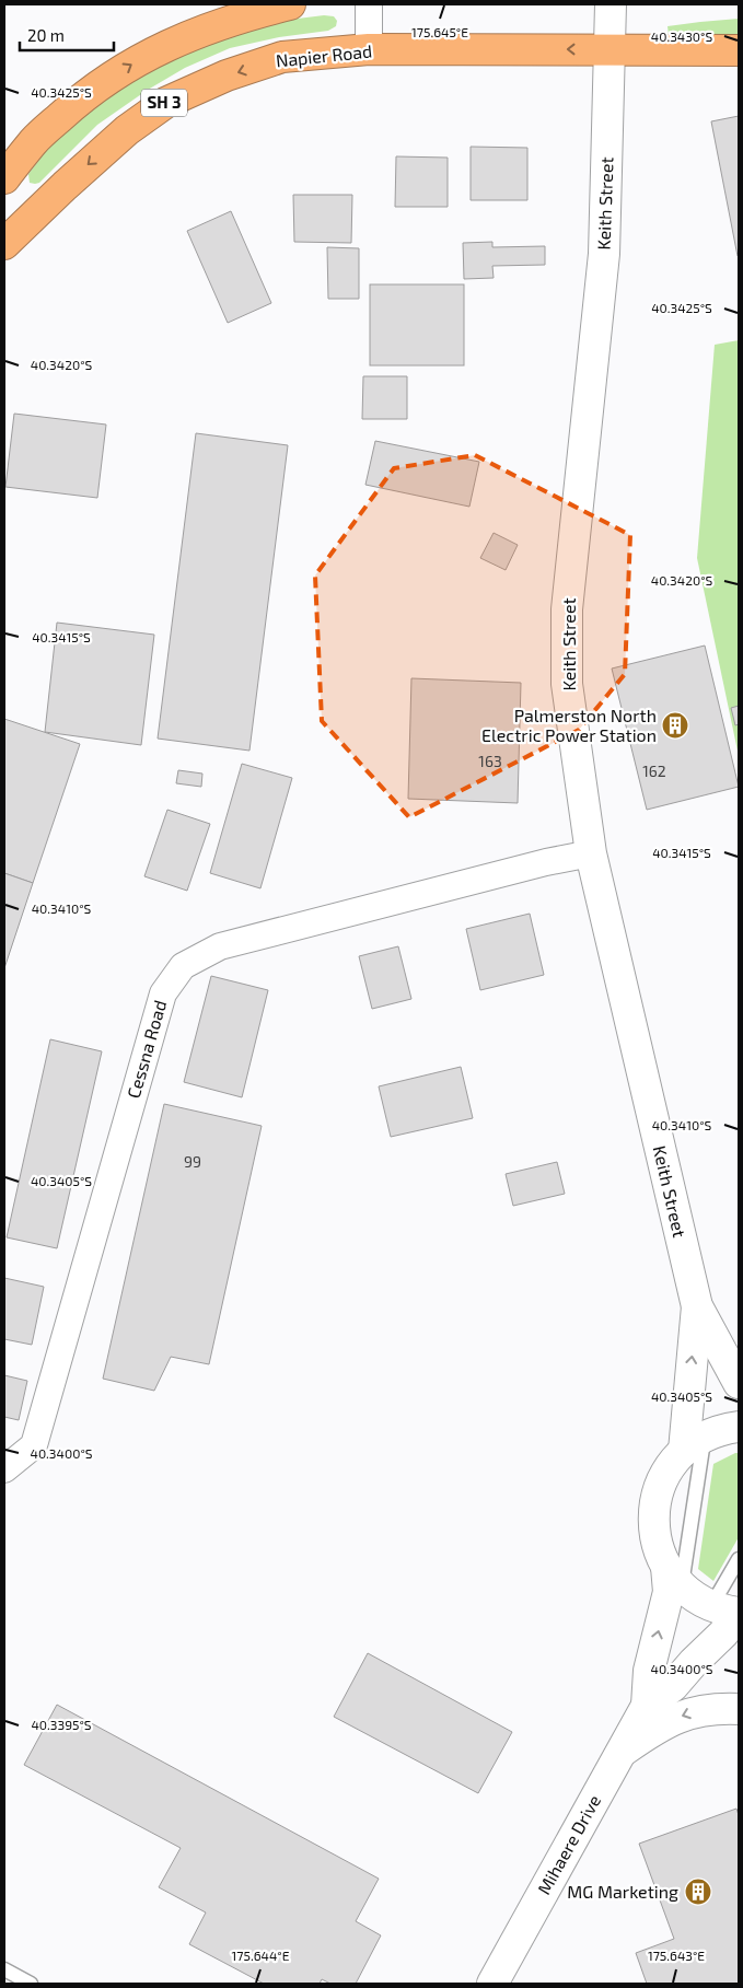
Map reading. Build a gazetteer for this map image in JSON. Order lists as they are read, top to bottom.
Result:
{
  "streets": {
    "highway": ["Napier Road", "SH 3"],
    "main road": ["Keith Street", "Mihaere Drive"],
    "street": ["Cessna Road"]
  },
  "crossings": [
    ["Napier Road", "Keith Street"],
    ["Keith Street", "Cessna Road"]
  ],
  "places": {
    "building": ["Palmerston North Electric Power Station", "MG Marketing"]
  },
  "house_numbers": ["163", "162", "99"],
  "scale_bar": "20 m",
  "coordinates": [
    "175.645°E",
    "40.3430°S",
    "40.3425°S",
    "40.3420°S",
    "40.3415°S",
    "40.3410°S",
    "40.3405°S",
    "40.3400°S",
    "40.3395°S",
    "175.644°E",
    "175.643°E"
  ]
}
